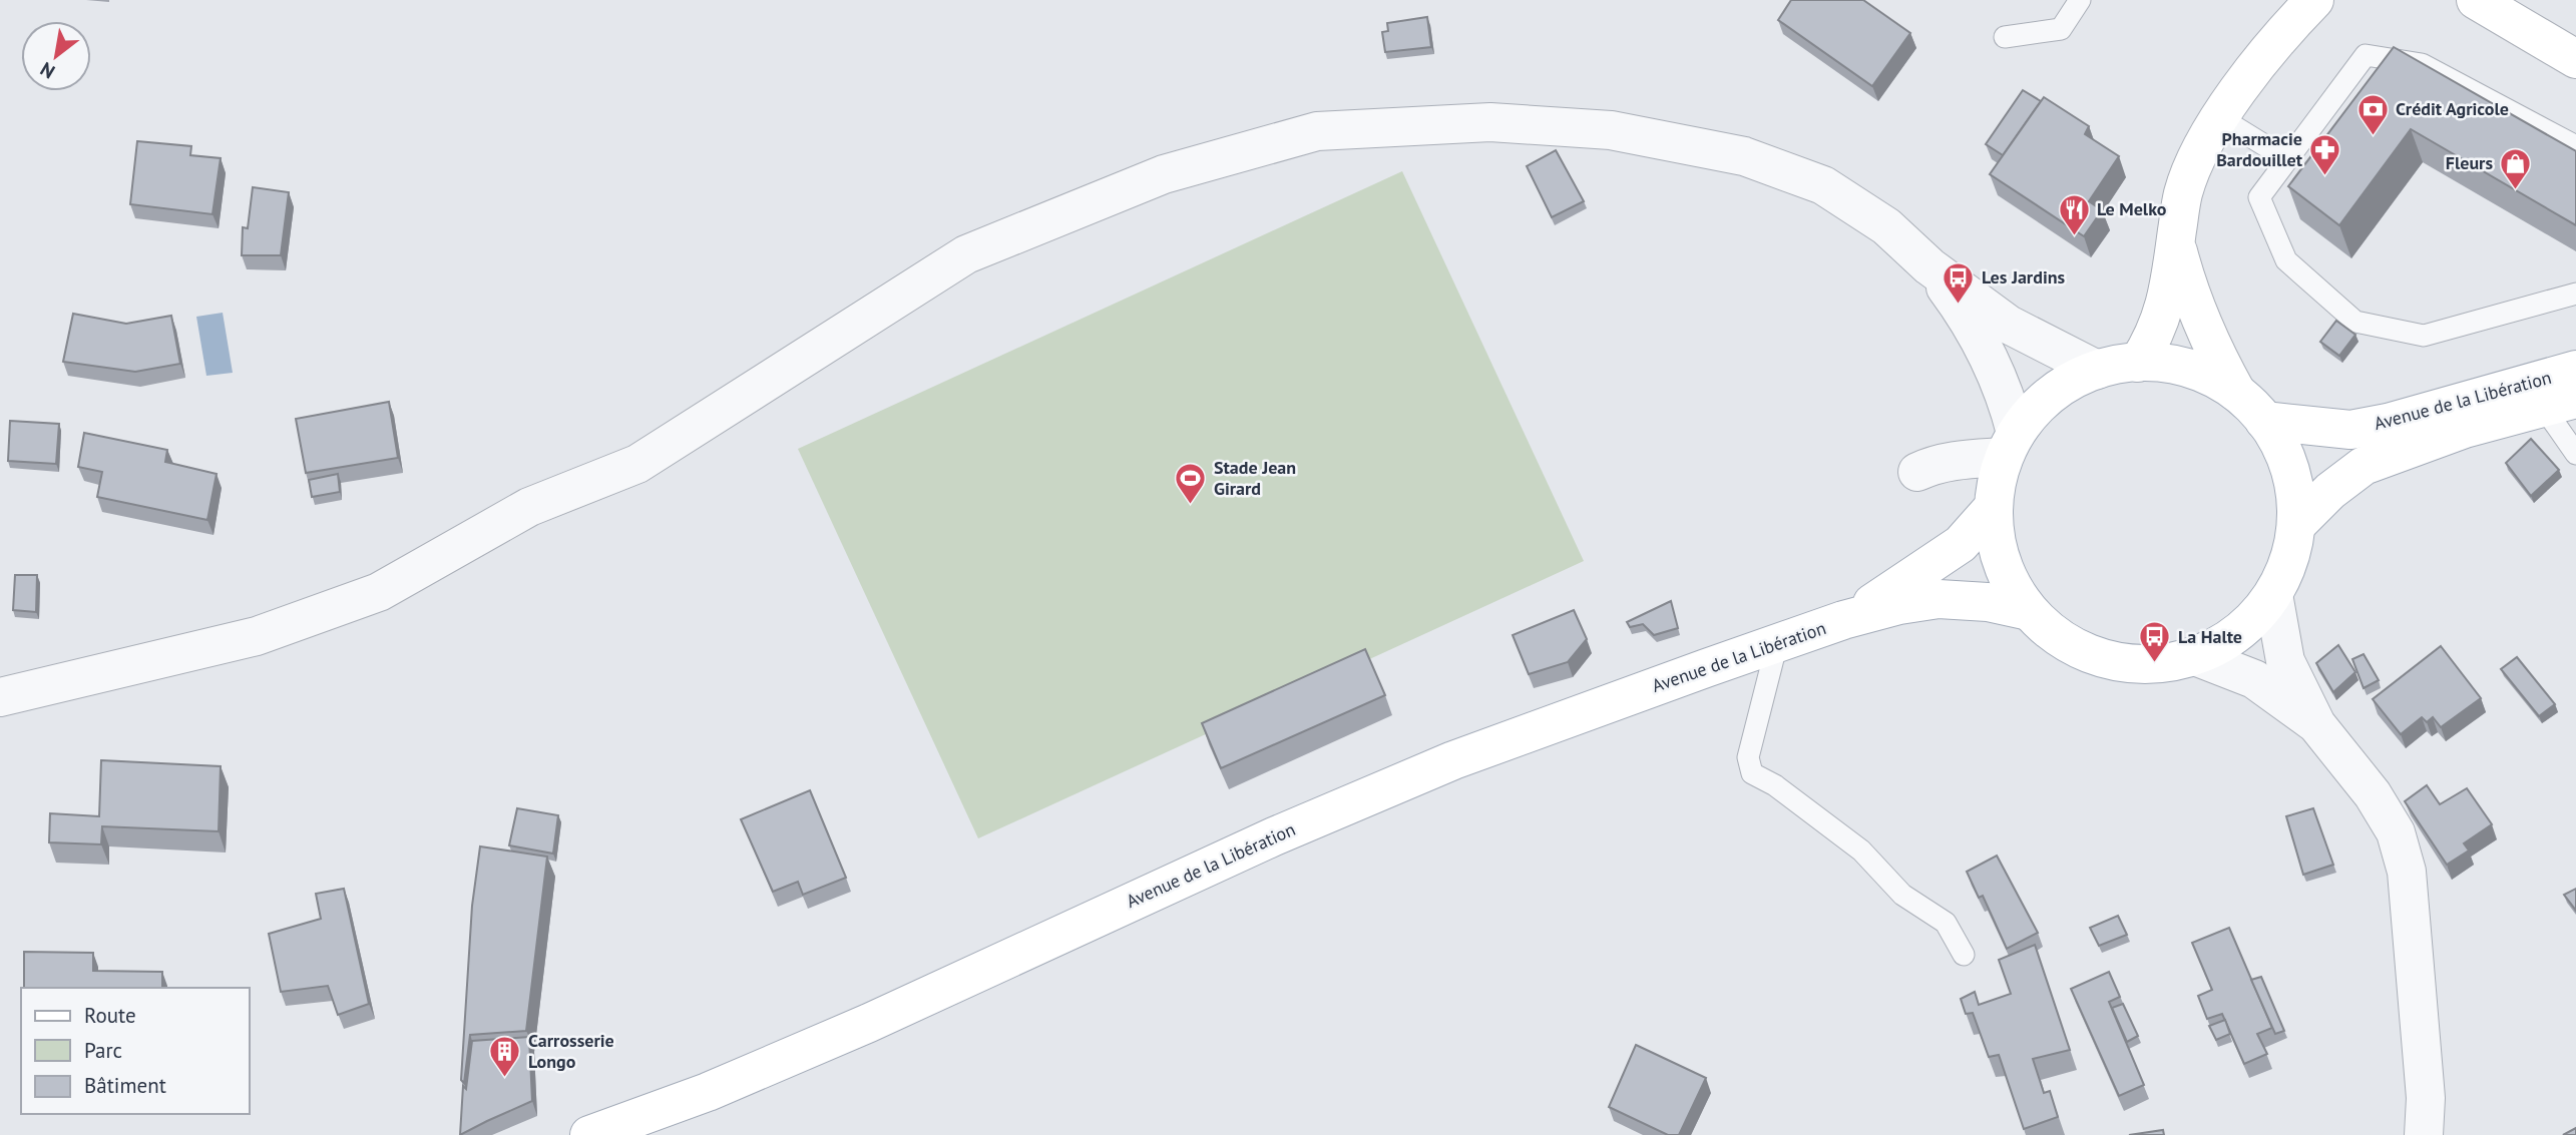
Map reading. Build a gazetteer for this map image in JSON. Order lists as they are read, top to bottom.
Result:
{
  "streets": {
    "main road": ["Avenue de la Libération"]
  },
  "places": {
    "bank": ["Crédit Agricole"],
    "pharmacy": ["Pharmacie Bardouillet"],
    "shop": ["Fleurs"],
    "restaurant": ["Le Melko"],
    "bus stop": ["Les Jardins", "La Halte"],
    "sports": ["Stade Jean Girard"],
    "building": ["Carrosserie Longo"]
  },
  "legend": ["Route", "Parc", "Bâtiment"],
  "north": "bottom left"
}
